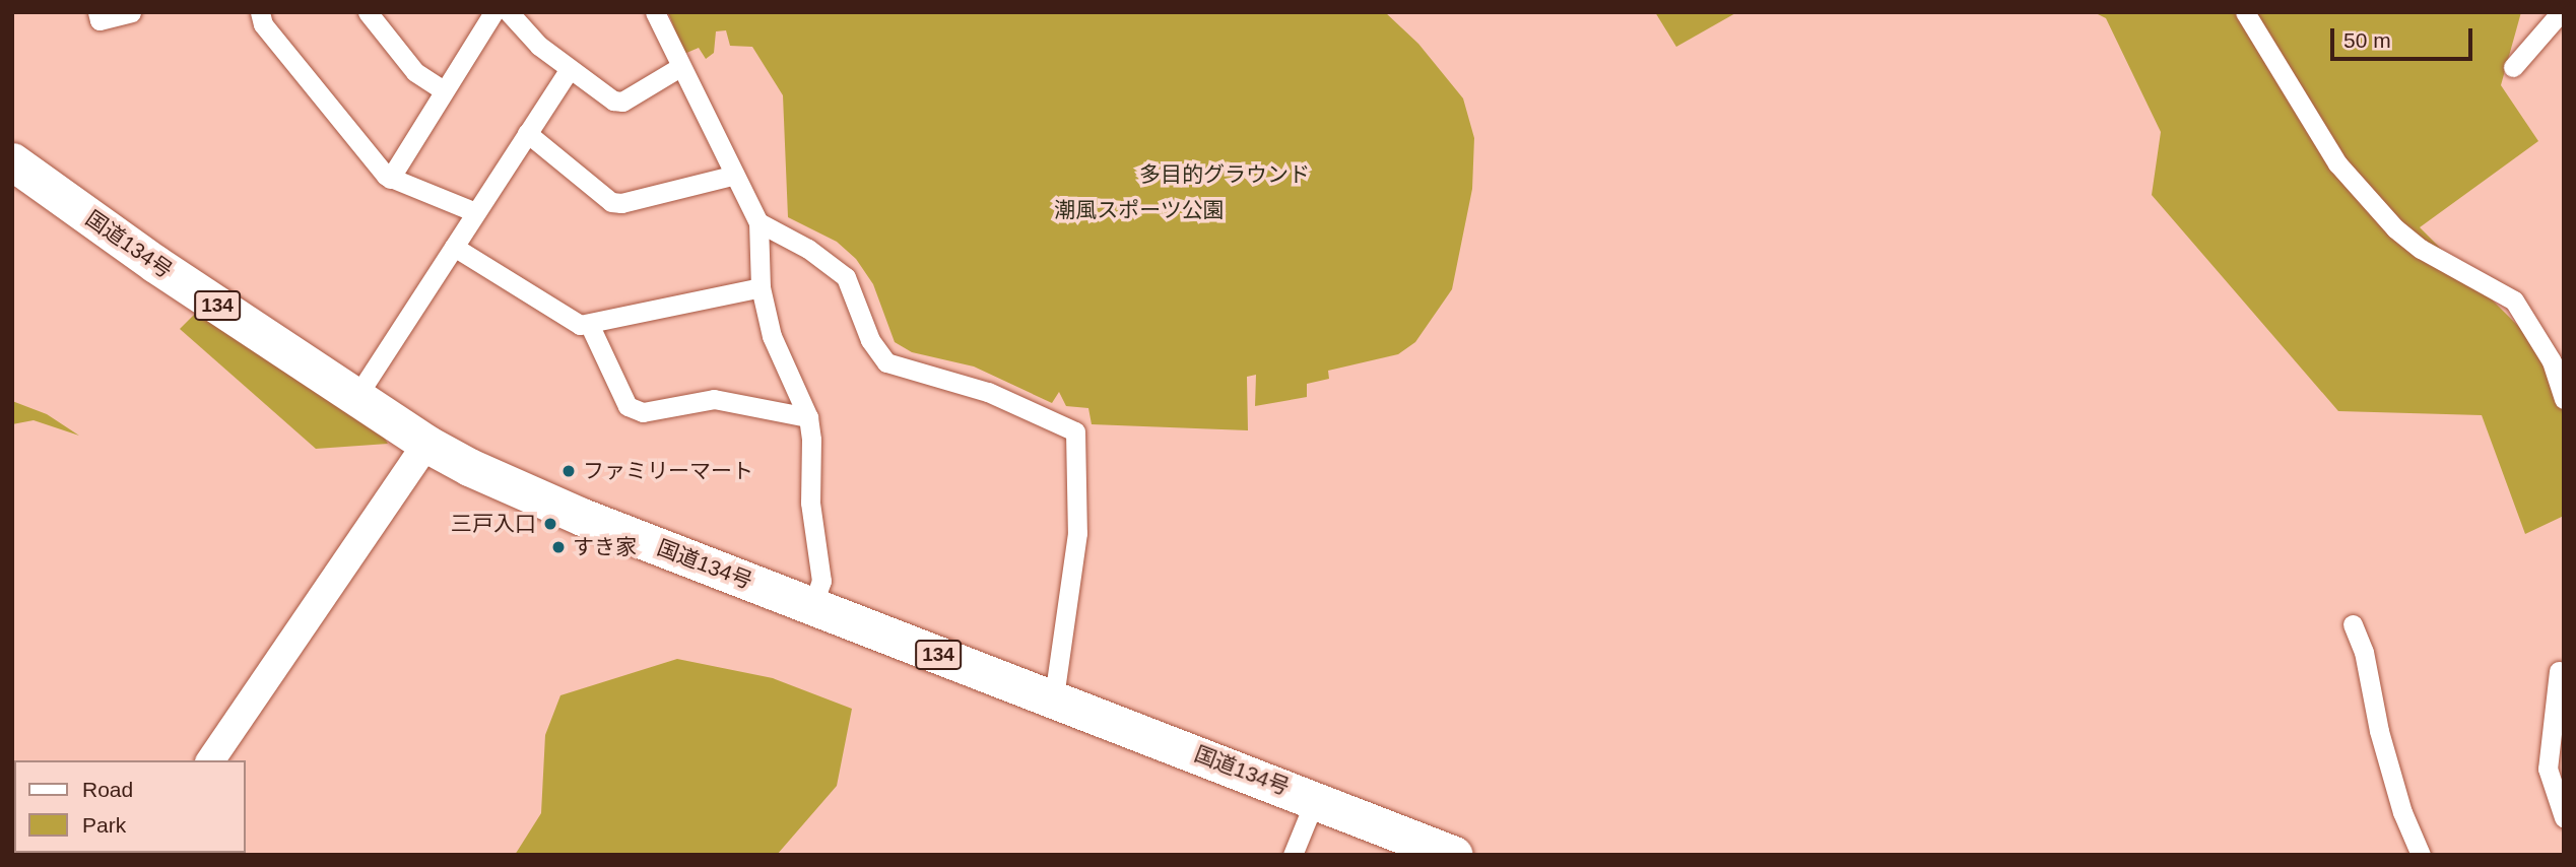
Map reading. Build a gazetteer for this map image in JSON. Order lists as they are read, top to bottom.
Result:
{
  "streets": {
    "highway": ["国道134号", "134"]
  },
  "parks": ["多目的グラウンド", "潮風スポーツ公園"],
  "places": ["ファミリーマート", "三戸入口", "すき家"],
  "legend": ["Road", "Park"],
  "scale_bar": "50 m"
}
